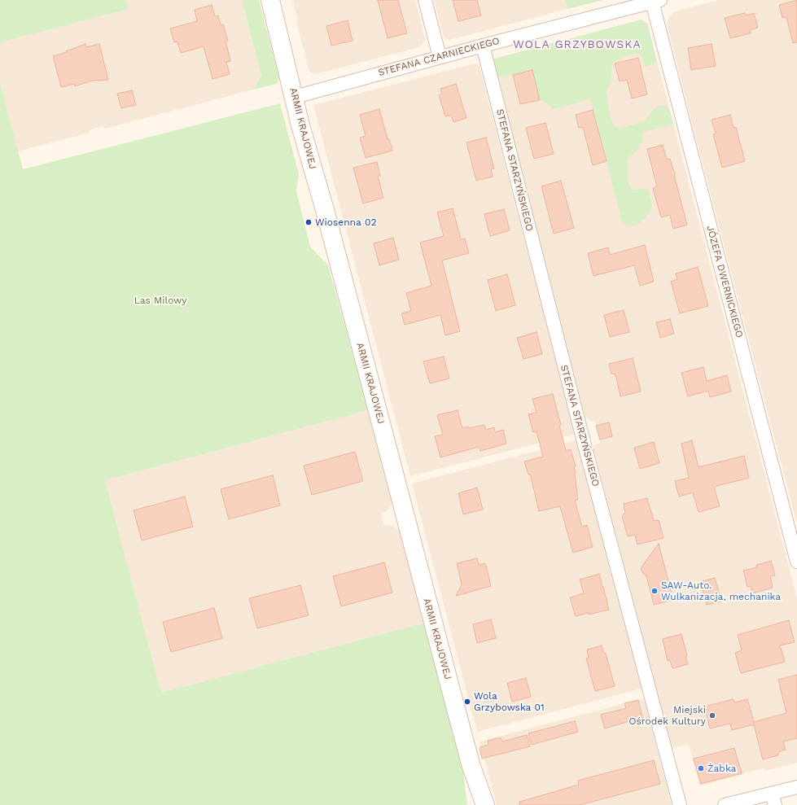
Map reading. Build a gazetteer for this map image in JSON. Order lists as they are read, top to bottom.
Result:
{
  "streets": {
    "street": [
      "STEFANA CZARNIECKIEGO",
      "ARMII KRAJOWEJ",
      "STEFANA STARZYŃSKIEGO",
      "JÓZEFA DWERNICKIEGO"
    ]
  },
  "crossings": [
    ["STEFANA CZARNIECKIEGO", "ARMII KRAJOWEJ"],
    ["STEFANA CZARNIECKIEGO", "STEFANA STARZYŃSKIEGO"],
    ["STEFANA CZARNIECKIEGO", "JÓZEFA DWERNICKIEGO"]
  ],
  "districts": ["WOLA GRZYBOWSKA"],
  "parks": ["Las Milowy"],
  "places": [
    "Wiosenna 02",
    "SAW-Auto. Wulkanizacja, mechanika",
    "Wola Grzybowska 01",
    "Miejski Ośrodek Kultury",
    "Żabka"
  ]
}
